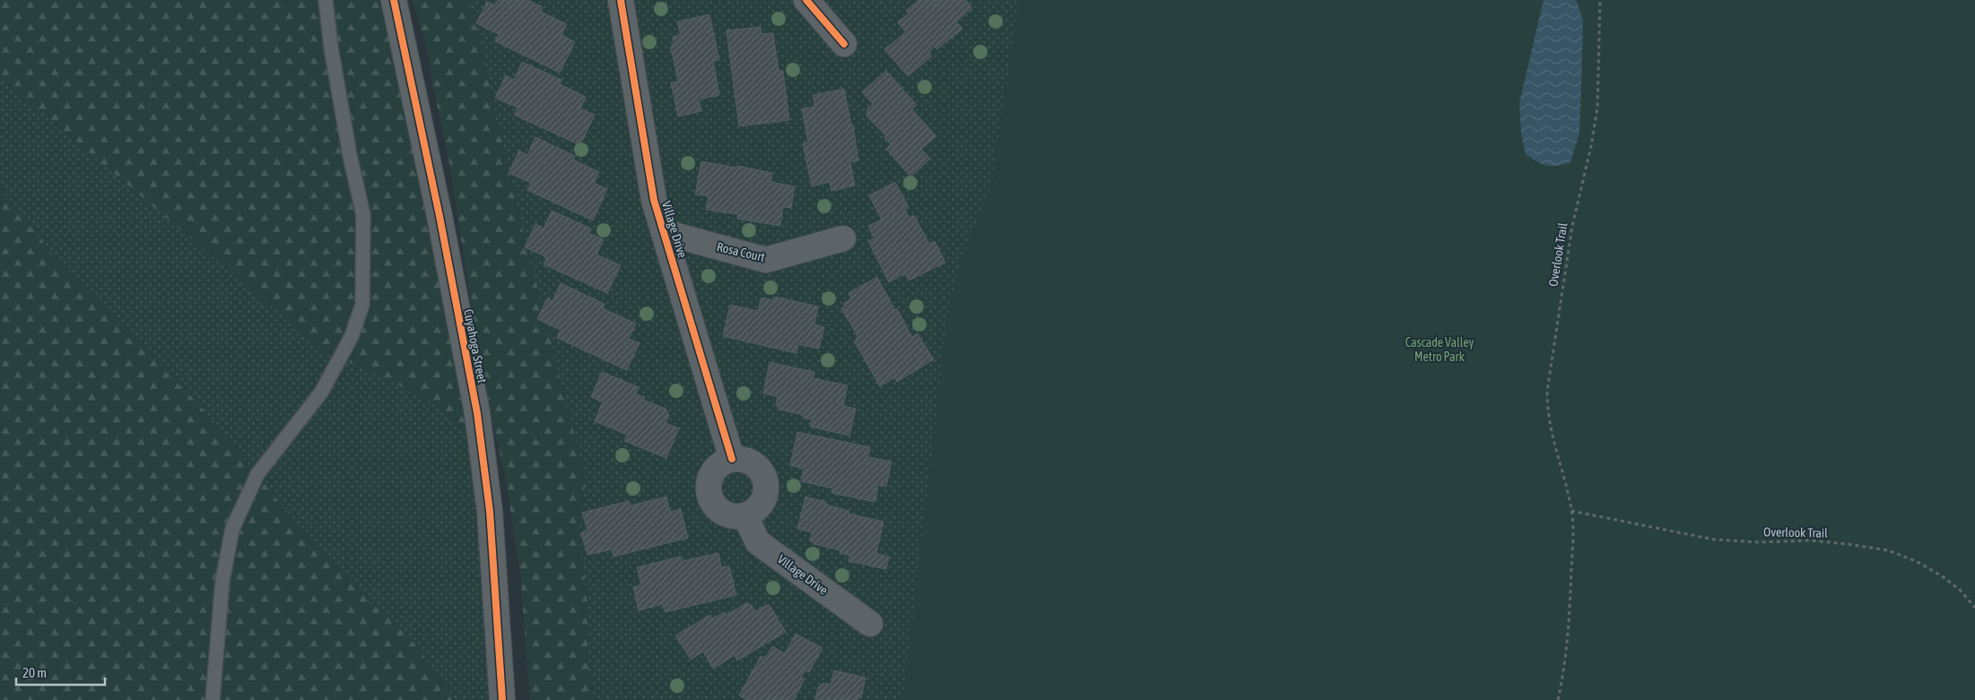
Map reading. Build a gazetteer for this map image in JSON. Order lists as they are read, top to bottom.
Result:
{
  "streets": {
    "street": ["Village Drive", "Rosa Court", "Cuyahoga Street"],
    "path": ["Overlook Trail"]
  },
  "crossings": [
    ["Village Drive", "Rosa Court"]
  ],
  "parks": ["Cascade Valley Metro Park"],
  "scale_bar": "20 m"
}
